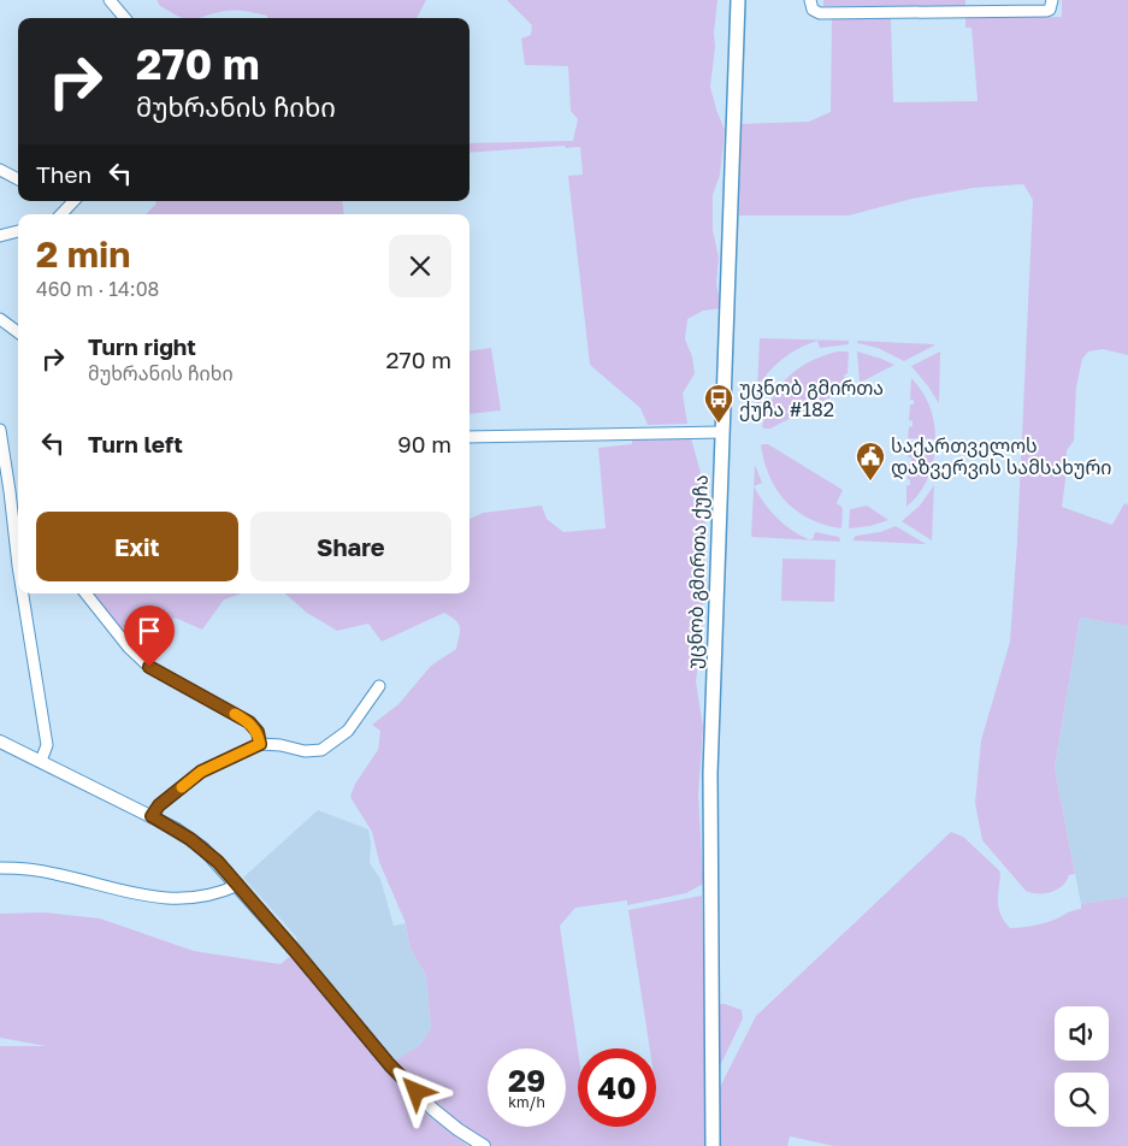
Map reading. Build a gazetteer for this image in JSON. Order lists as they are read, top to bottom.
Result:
{
  "streets": {
    "main road": ["უცნობ გმირთა ქუჩა"]
  },
  "places": {
    "bus stop": ["უცნობ გმირთა ქუჩა #182"],
    "public building": ["საქართველოს დაზვერვის სამსახური"]
  },
  "page": {
    "turn": ["270 m", "მუხრანის ჩიხი"],
    "then": "Then",
    "heading": ["2 min", "460 m · 14:08"],
    "list": [
      {
        "name": "Turn right",
        "note": "მუხრანის ჩიხი",
        "value": "270 m"
      },
      {
        "name": "Turn left",
        "value": "90 m"
      }
    ],
    "buttons": ["Exit", "Share"],
    "speed": "29 km/h",
    "limit": "40"
  }
}
